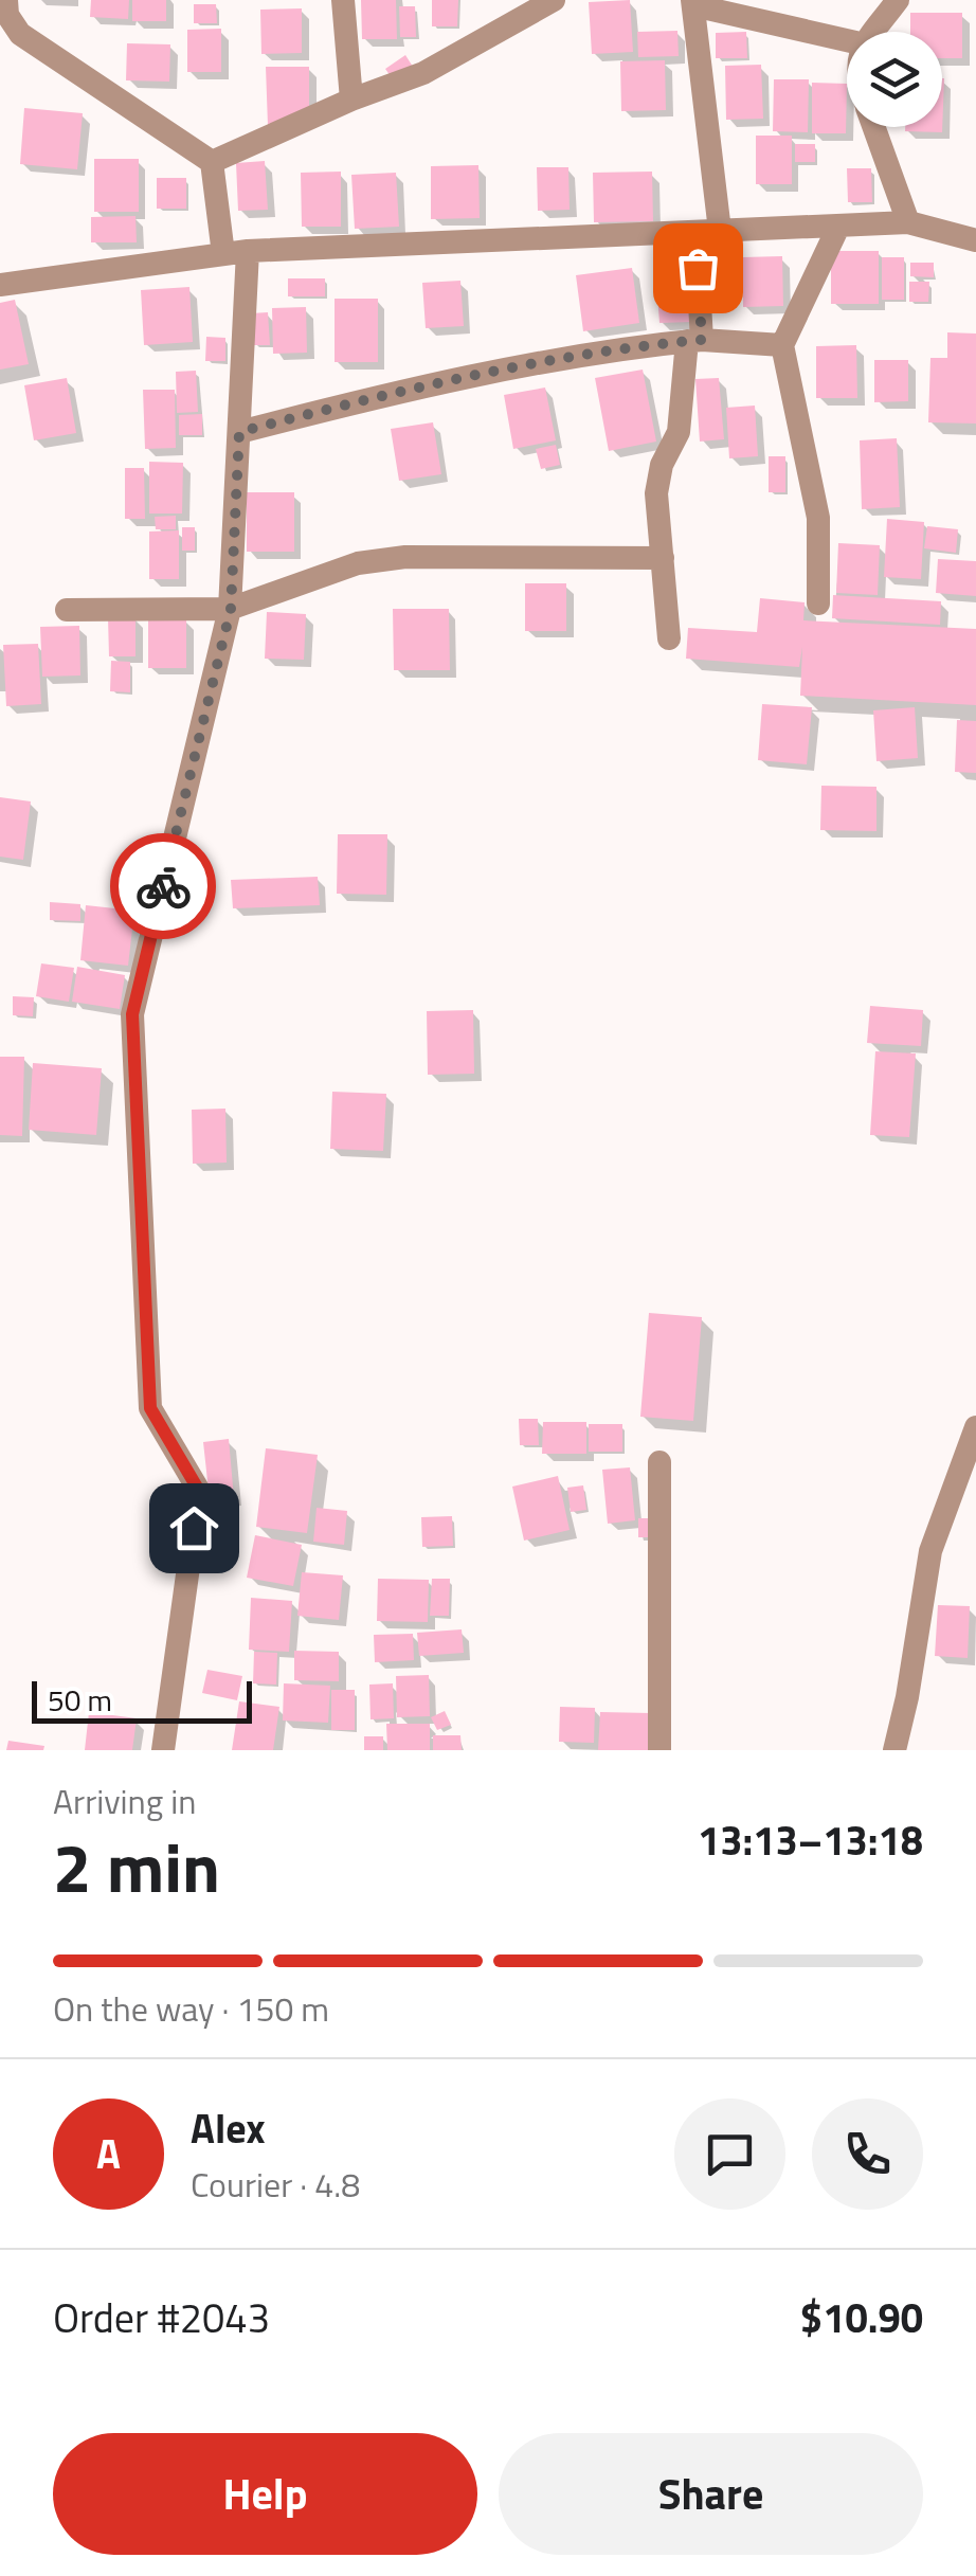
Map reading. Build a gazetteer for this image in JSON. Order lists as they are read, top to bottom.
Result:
{
  "scale_bar": "50 m",
  "page": {
    "scale": "50 m",
    "heading": ["2 min", "Arriving in", "13:13–13:18"],
    "panel": [
      "Alex",
      "Courier · 4.8",
      "Order #2043",
      "$10.90"
    ],
    "bar": "On the way · 150 m",
    "round": "A",
    "buttons": ["Help", "Share"]
  }
}
